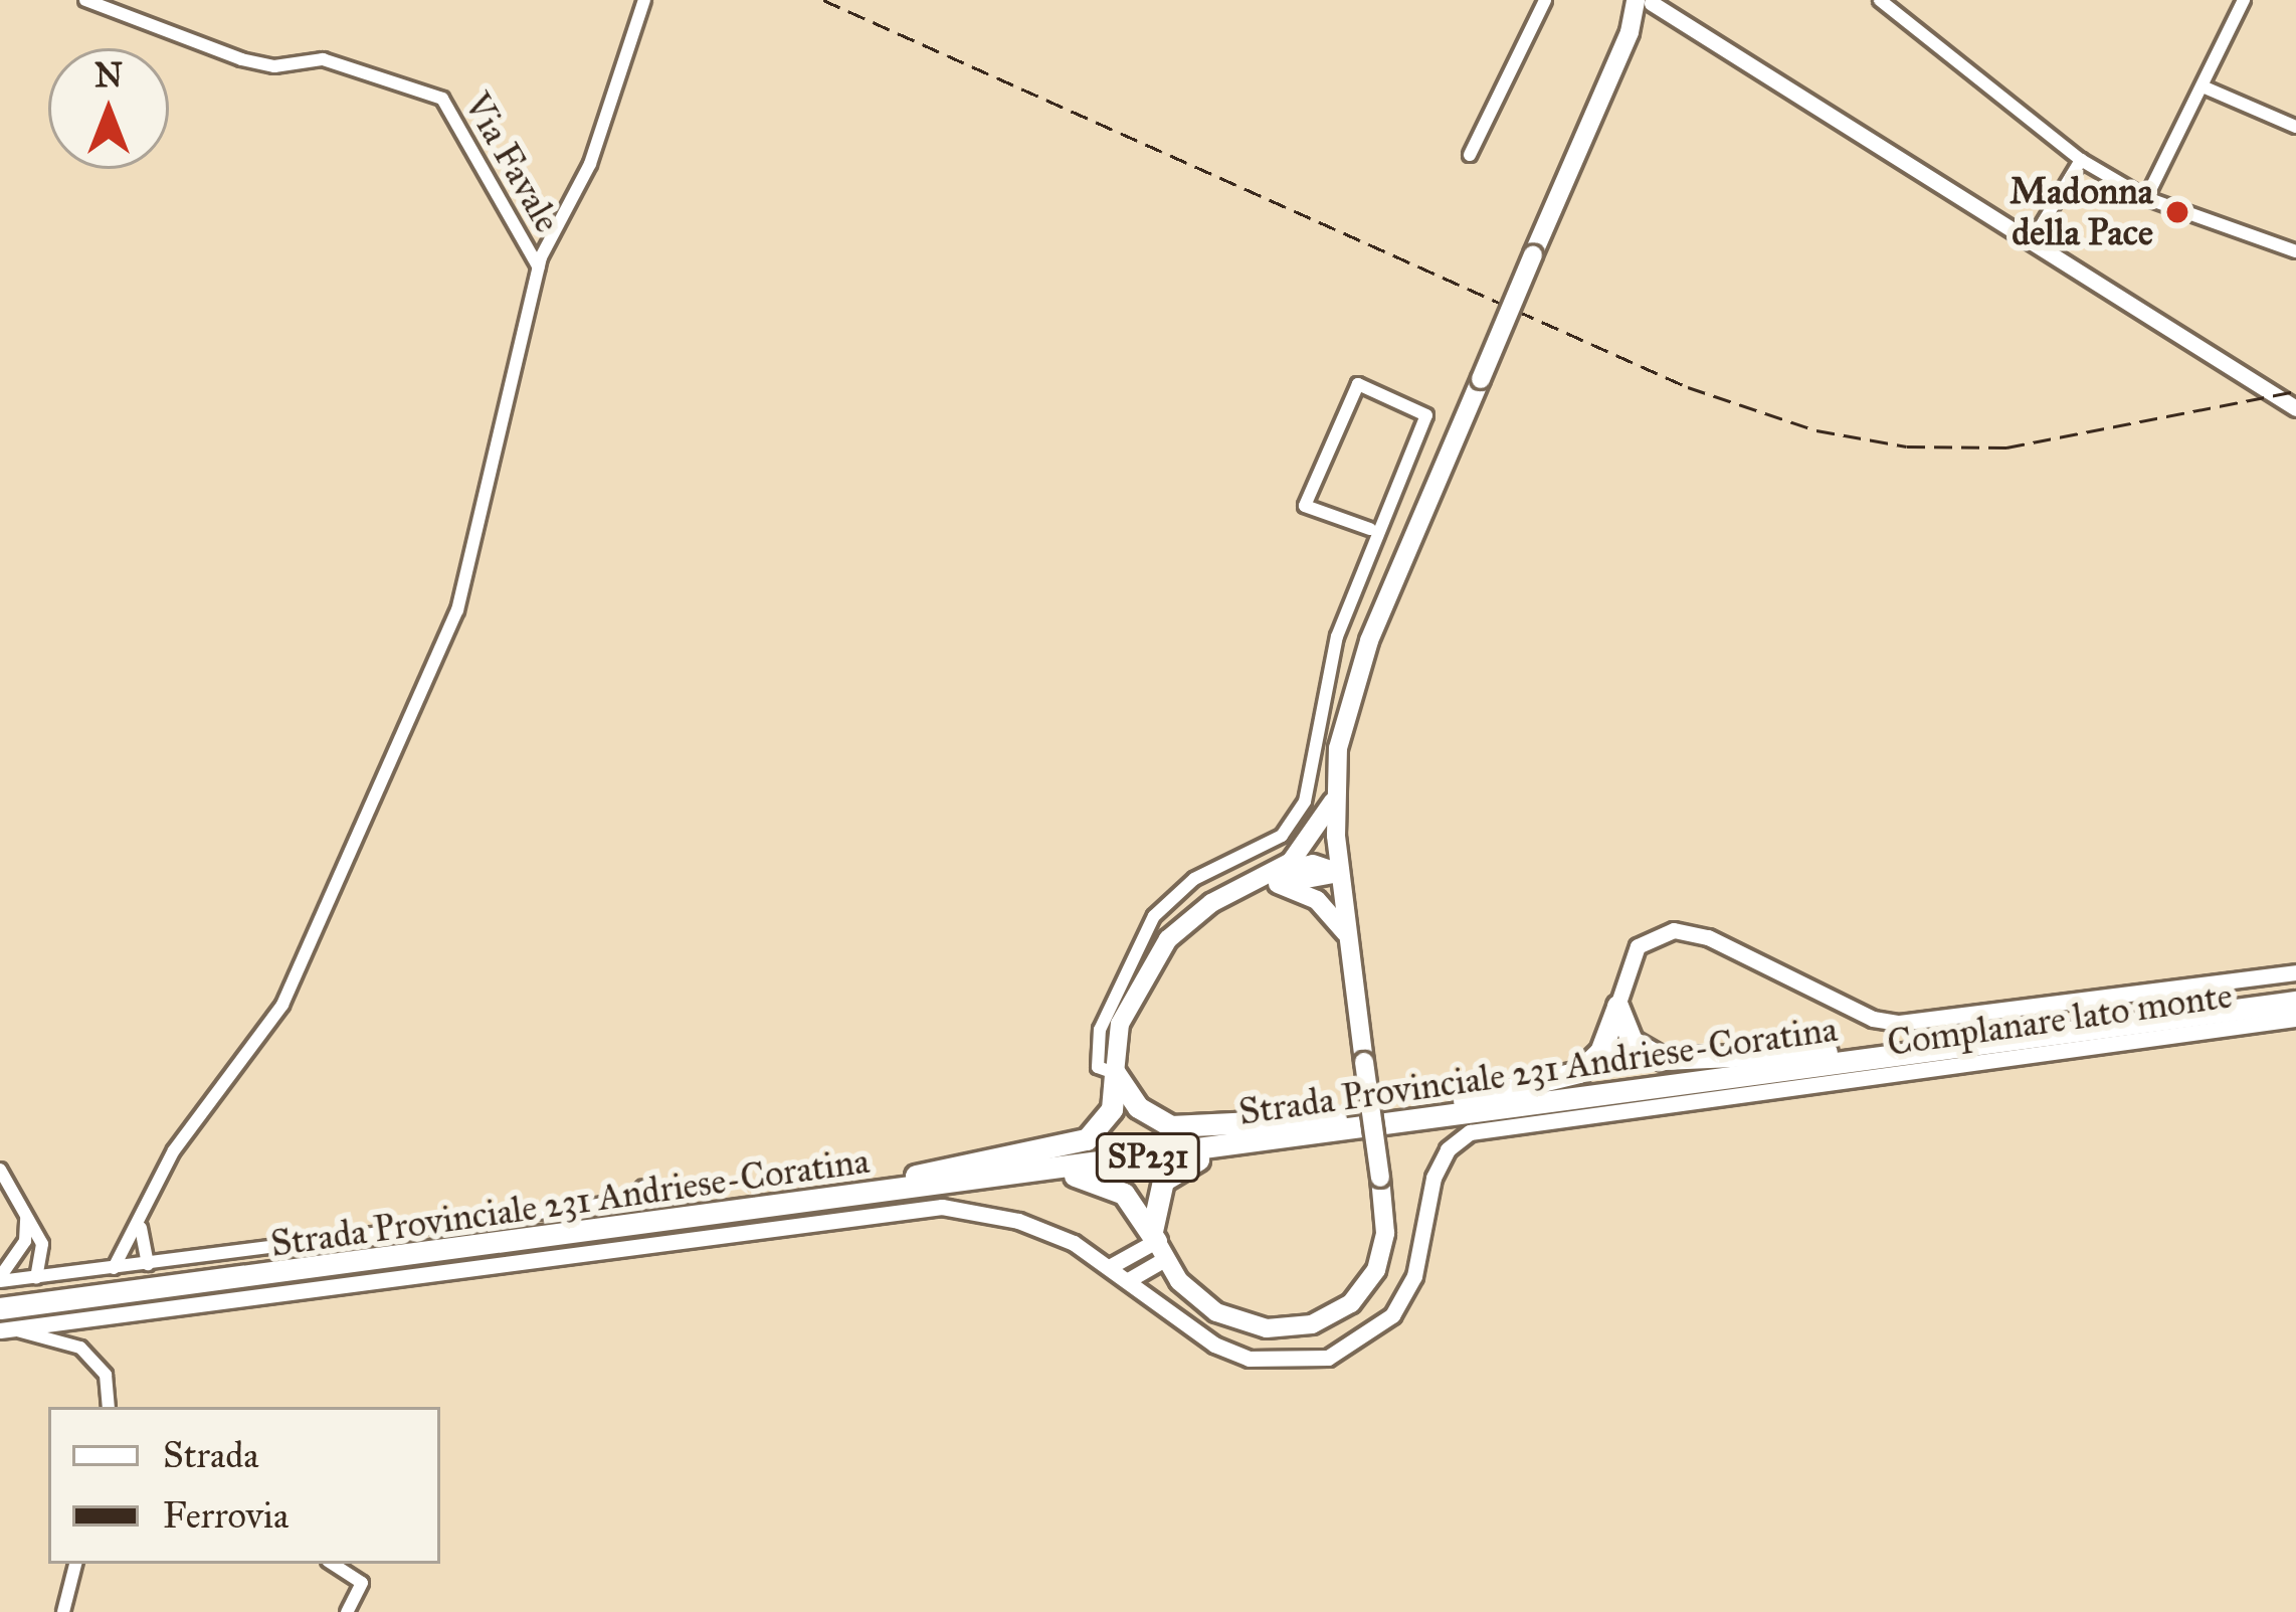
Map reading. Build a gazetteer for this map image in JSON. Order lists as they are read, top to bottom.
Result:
{
  "streets": {
    "highway": ["Strada Provinciale 231 Andriese-Coratina", "SP231"],
    "street": ["Via Favale", "Complanare lato monte"]
  },
  "crossings": [
    ["Complanare lato monte", "Strada Provinciale 231 Andriese-Coratina"],
    ["Strada Provinciale 231 Andriese-Coratina", "SP231"]
  ],
  "places": ["Madonna della Pace"],
  "legend": ["Strada", "Ferrovia"],
  "north": "top"
}
